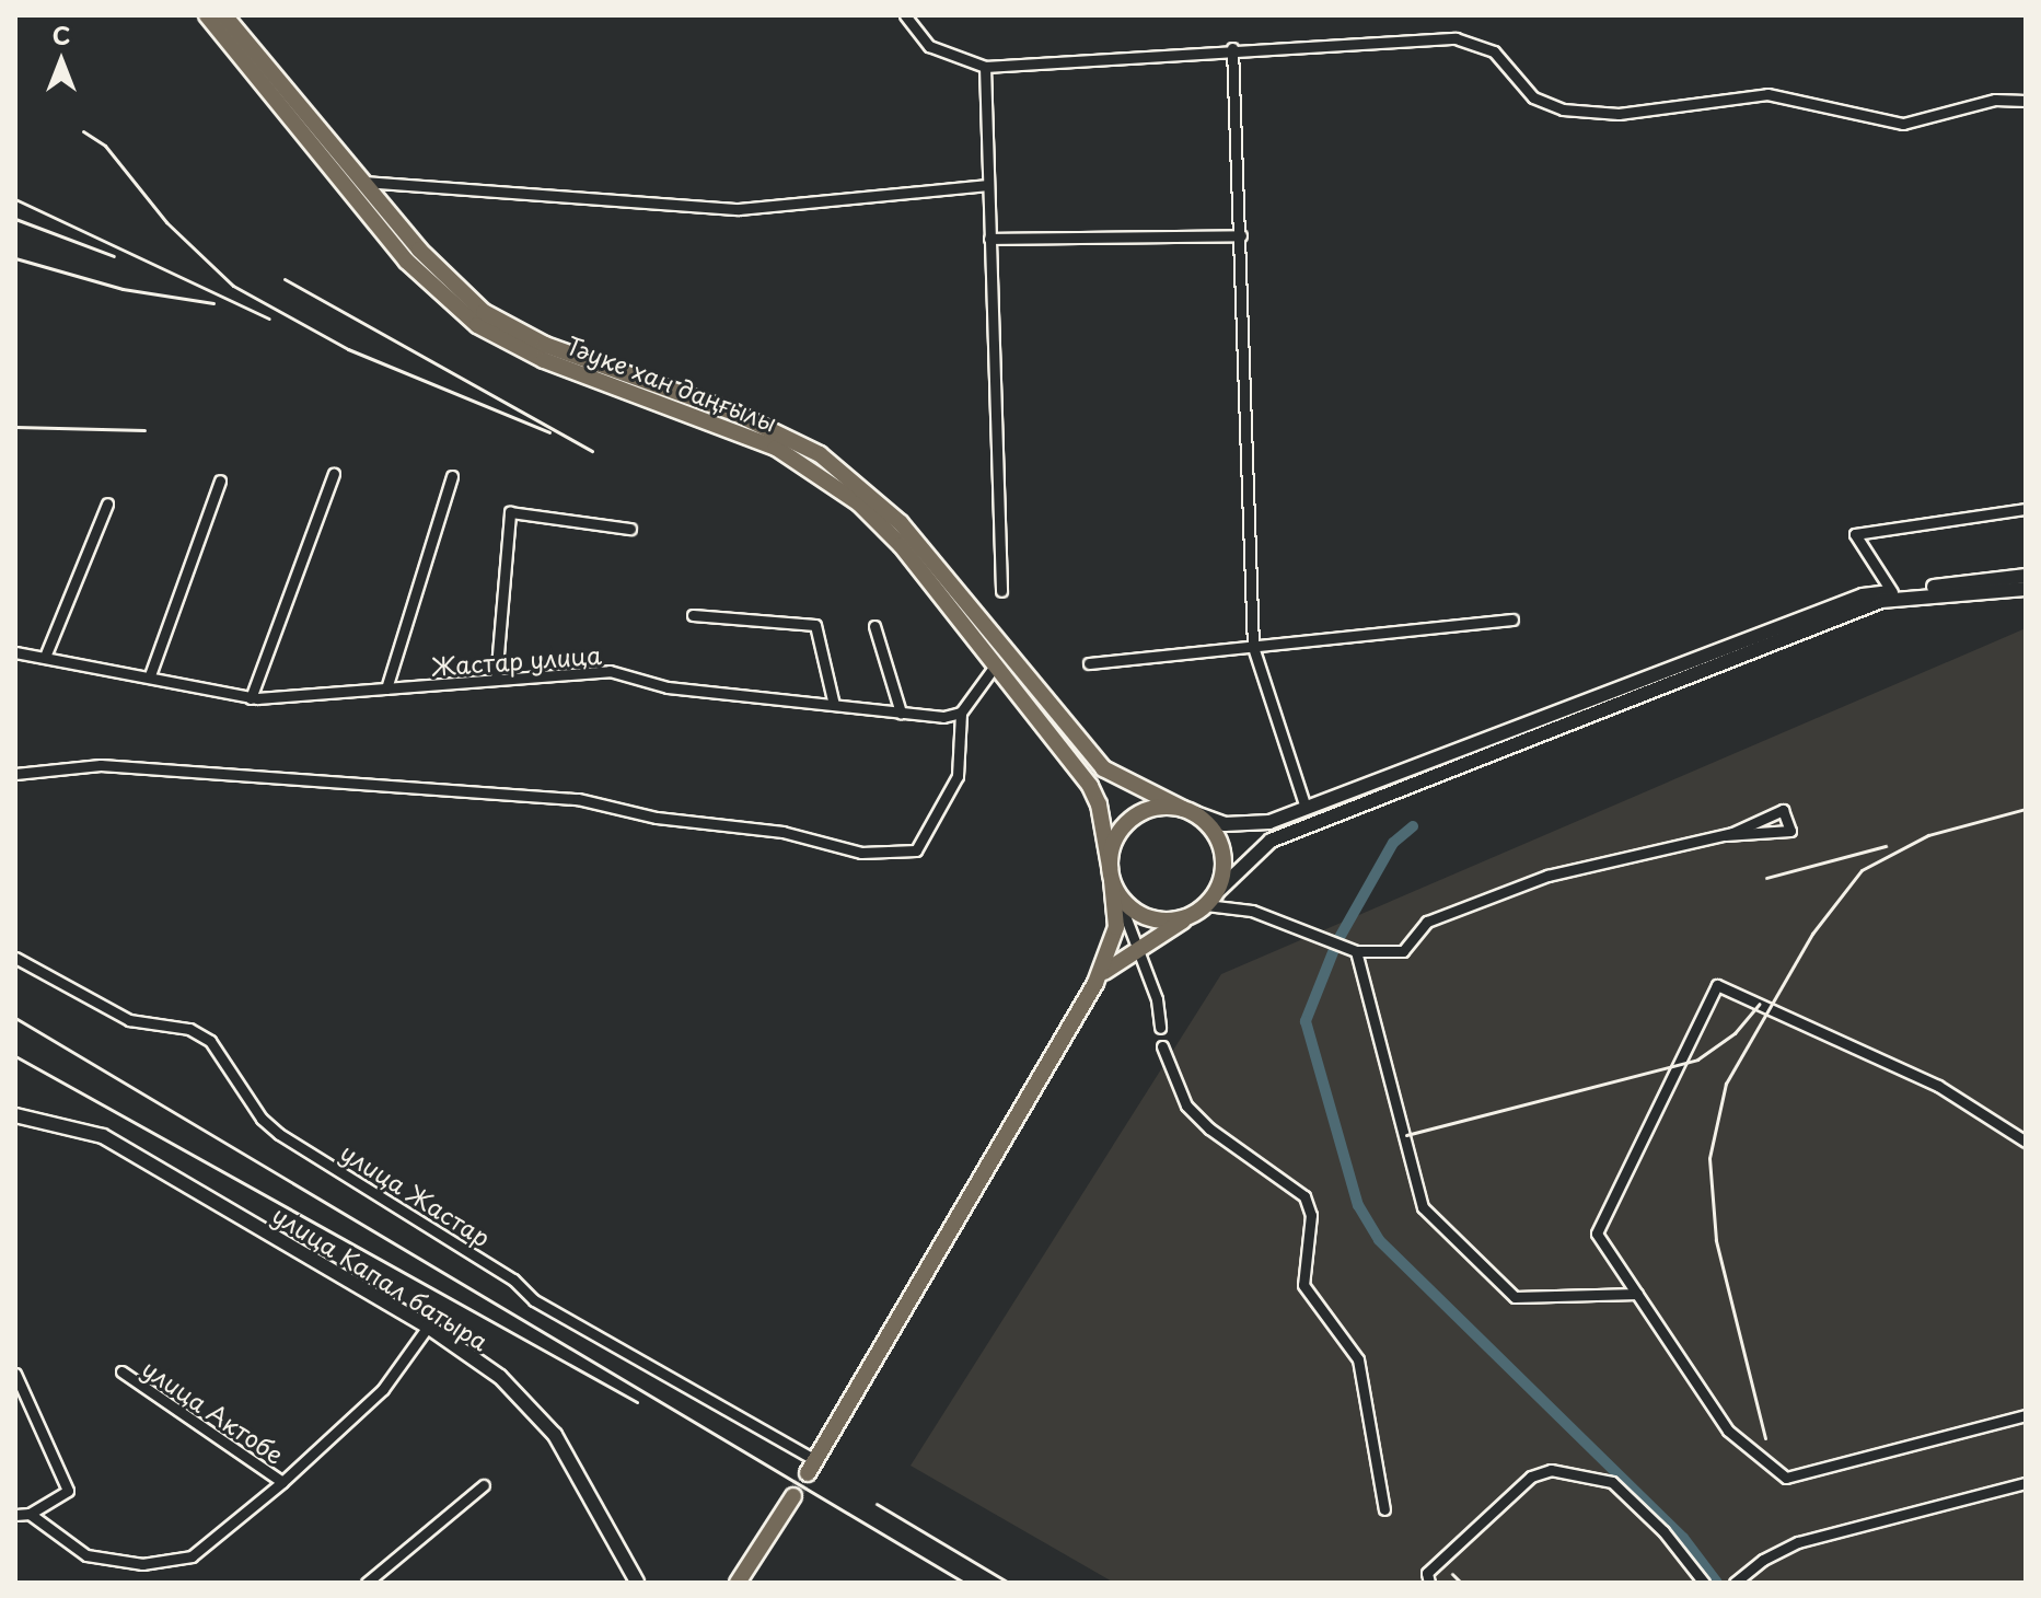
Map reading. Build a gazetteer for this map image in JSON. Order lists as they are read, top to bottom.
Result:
{
  "streets": {
    "main road": ["Тәуке хан даңғылы", "улица Капал батыра"],
    "street": ["Жастар улица", "улица Жастар", "улица Актобе"]
  },
  "crossings": [
    ["улица Капал батыра", "улица Актобе"]
  ],
  "north": "top"
}
